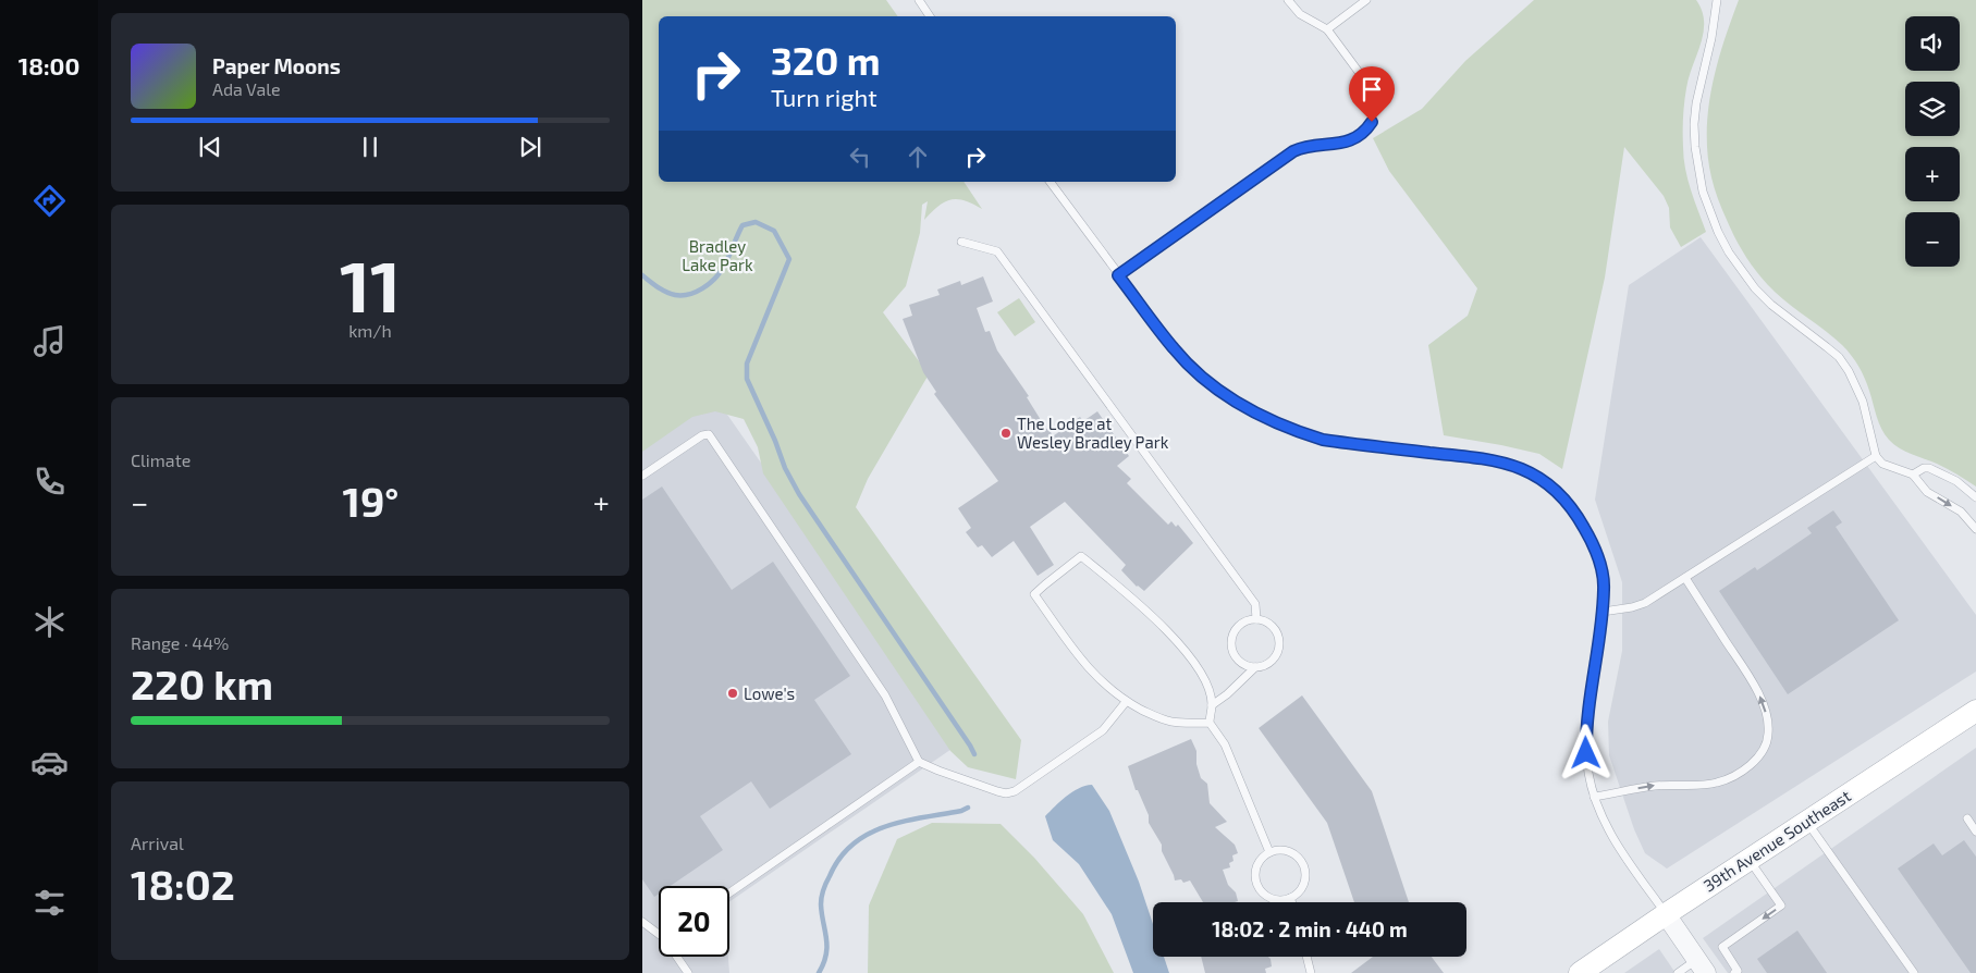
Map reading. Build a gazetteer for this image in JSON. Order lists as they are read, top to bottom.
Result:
{
  "streets": {
    "main road": ["39th Avenue Southeast"]
  },
  "parks": ["Bradley Lake Park"],
  "places": ["The Lodge at Wesley Bradley Park", "Lowe's"],
  "page": {
    "tabs": "18:00",
    "map_buttons": ["+", "−"],
    "turn": ["320 m", "Turn right"],
    "song": ["Paper Moons", "Ada Vale"],
    "tile": [
      ["11", "km/h"],
      "Climate",
      ["Range · 44%", "220 km"],
      ["Arrival", "18:02"]
    ],
    "heat": ["−", "19°", "+"],
    "limit": "20",
    "trip": "18:02 · 2 min · 440 m"
  }
}
